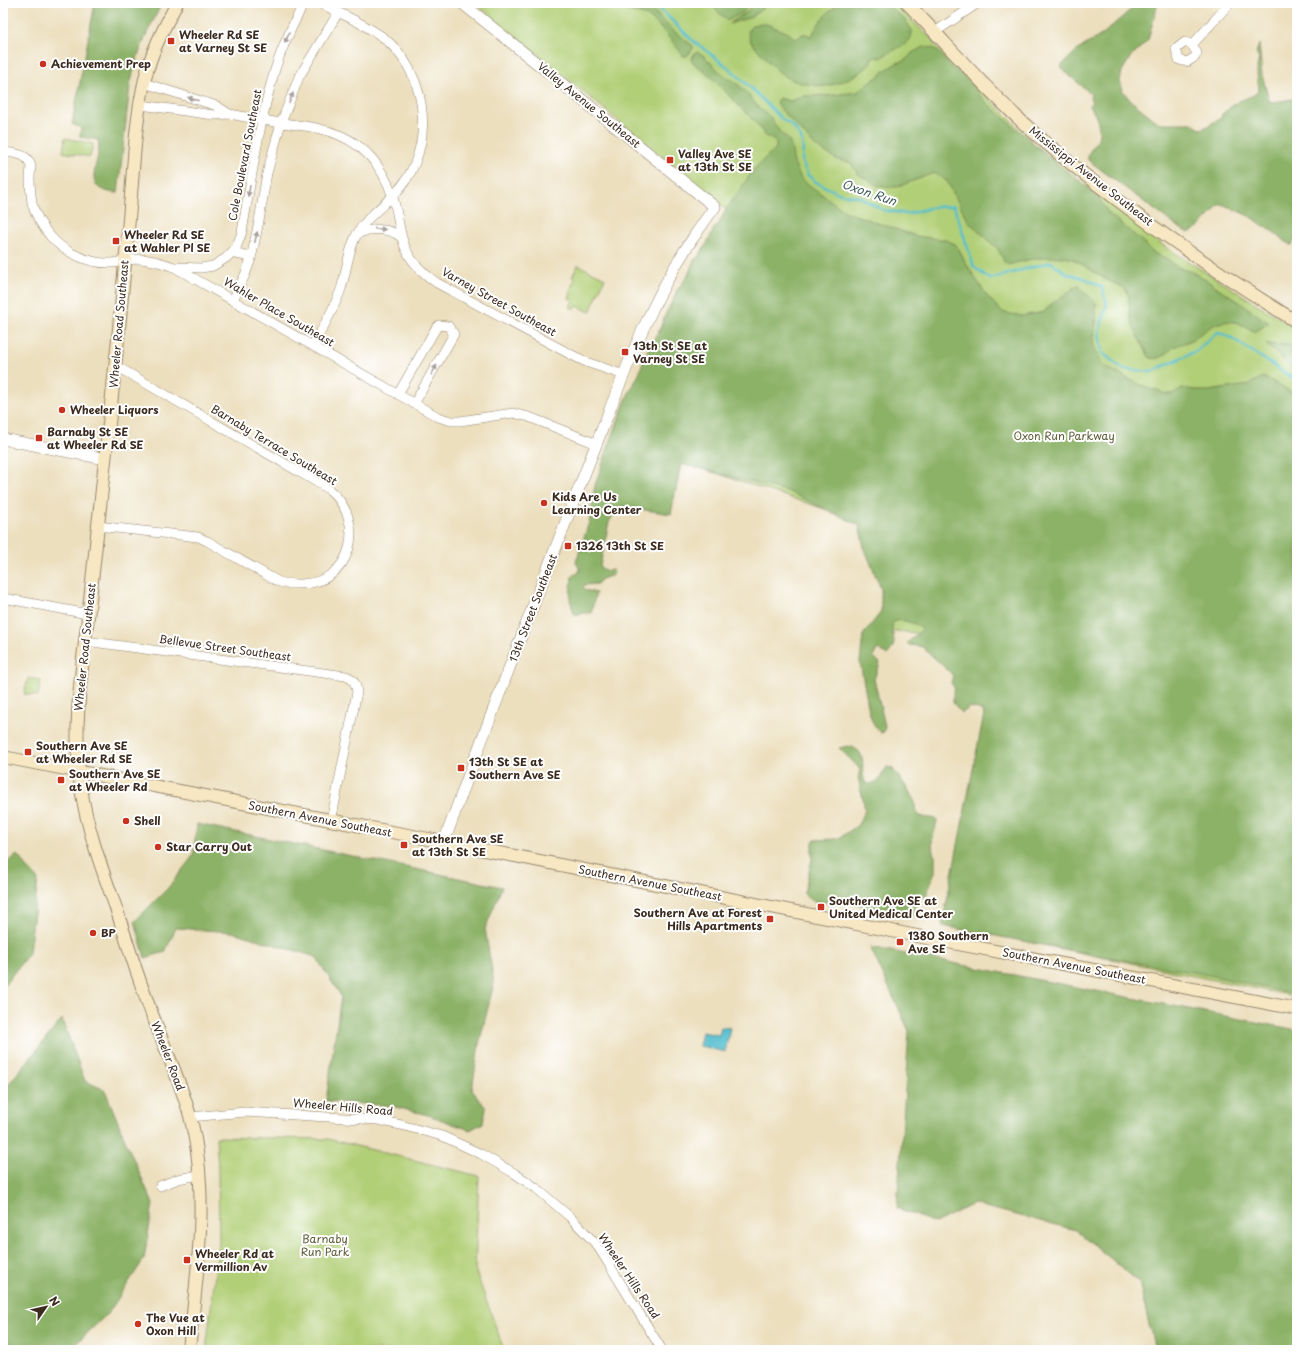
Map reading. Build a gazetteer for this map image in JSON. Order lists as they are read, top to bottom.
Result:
{
  "streets": {
    "main road": [
      "Mississippi Avenue Southeast",
      "Wheeler Road Southeast",
      "Southern Avenue Southeast",
      "Wheeler Road"
    ],
    "street": [
      "Valley Avenue Southeast",
      "Cole Boulevard Southeast",
      "Varney Street Southeast",
      "Wahler Place Southeast",
      "Barnaby Terrace Southeast",
      "13th Street Southeast",
      "Bellevue Street Southeast",
      "Wheeler Hills Road"
    ]
  },
  "crossings": [
    ["Valley Avenue Southeast", "13th Street Southeast"],
    ["Cole Boulevard Southeast", "Varney Street Southeast"],
    ["Cole Boulevard Southeast", "Wahler Place Southeast"],
    ["Varney Street Southeast", "Wheeler Road Southeast"],
    ["Varney Street Southeast", "13th Street Southeast"],
    ["Wahler Place Southeast", "Wheeler Road Southeast"],
    ["Wahler Place Southeast", "13th Street Southeast"],
    ["Wheeler Road Southeast", "Barnaby Terrace Southeast"],
    ["Wheeler Road Southeast", "Bellevue Street Southeast"],
    ["Wheeler Road Southeast", "Southern Avenue Southeast"],
    ["Wheeler Road Southeast", "Wheeler Road"],
    ["13th Street Southeast", "Southern Avenue Southeast"],
    ["Bellevue Street Southeast", "Southern Avenue Southeast"],
    ["Southern Avenue Southeast", "Wheeler Road"],
    ["Wheeler Road", "Wheeler Hills Road"]
  ],
  "water": ["Oxon Run"],
  "parks": ["Oxon Run Parkway", "Barnaby Run Park"],
  "places": {
    "transit": [
      "Wheeler Rd SE at Varney St SE",
      "Valley Ave SE at 13th St SE",
      "Wheeler Rd SE at Wahler Pl SE",
      "13th St SE at Varney St SE",
      "Barnaby St SE at Wheeler Rd SE",
      "1326 13th St SE",
      "Southern Ave SE at Wheeler Rd SE",
      "13th St SE at Southern Ave SE",
      "Southern Ave SE at Wheeler Rd",
      "Southern Ave SE at 13th St SE",
      "Southern Ave SE at United Medical Center",
      "Southern Ave at Forest Hills Apartments",
      "1380 Southern Ave SE",
      "Wheeler Rd at Vermillion Av"
    ],
    "other": [
      "Achievement Prep",
      "Wheeler Liquors",
      "Kids Are Us Learning Center",
      "Shell",
      "Star Carry Out",
      "BP",
      "The Vue at Oxon Hill"
    ]
  },
  "north": "top right"
}
